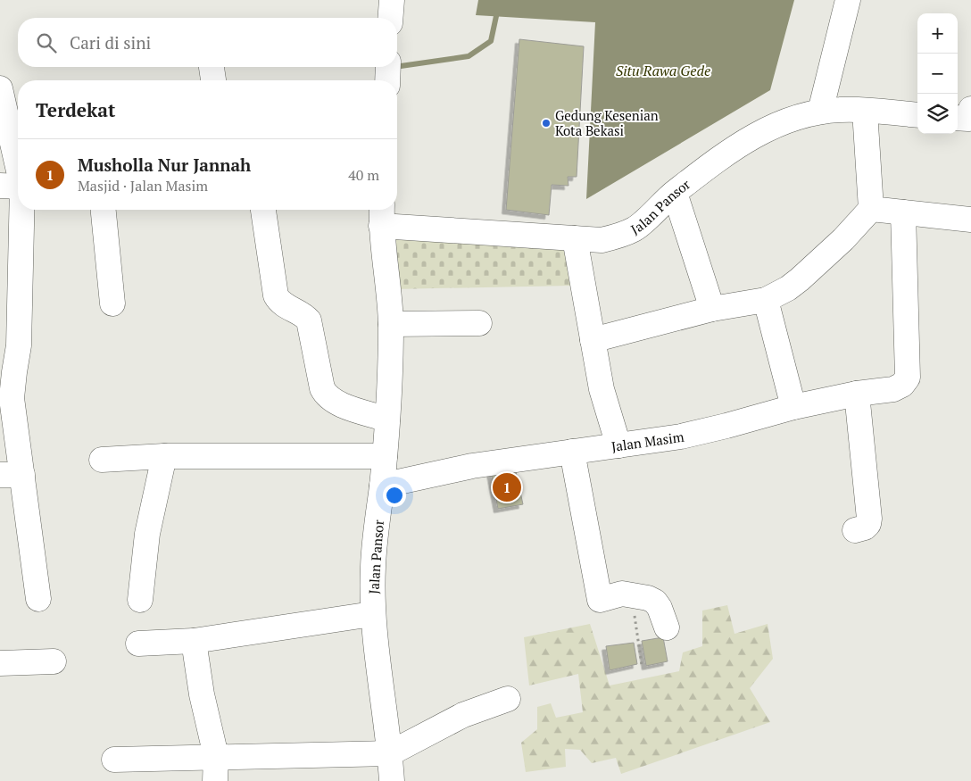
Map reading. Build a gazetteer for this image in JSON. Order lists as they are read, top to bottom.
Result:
{
  "streets": {
    "street": ["Jalan Pansor", "Jalan Masim"]
  },
  "crossings": [
    ["Jalan Pansor", "Jalan Masim"]
  ],
  "water": ["Situ Rawa Gede"],
  "places": ["Gedung Kesenian Kota Bekasi"],
  "page": {
    "map_buttons": ["+", "−"],
    "search": "Cari di sini",
    "heading": "Terdekat",
    "list": [
      {
        "mark": "1",
        "name": "Musholla Nur Jannah",
        "note": "Masjid · Jalan Masim",
        "value": "40 m"
      }
    ],
    "pins": "1"
  }
}
